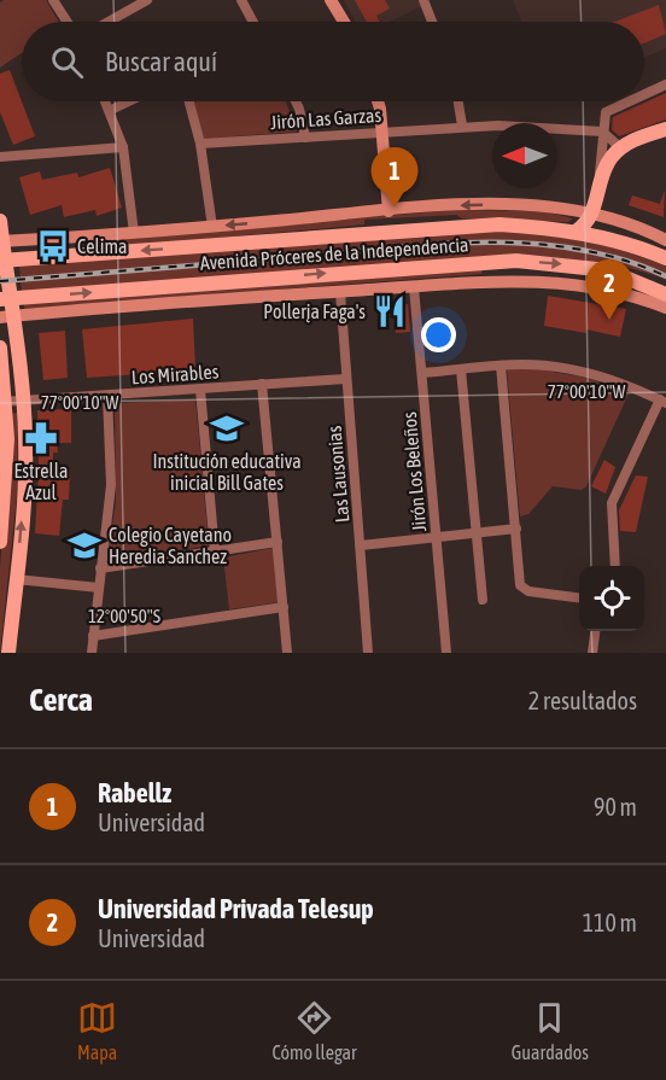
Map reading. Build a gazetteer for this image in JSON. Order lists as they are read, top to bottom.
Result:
{
  "streets": {
    "main road": ["Avenida Próceres de la Independencia"],
    "street": [
      "Jirón Las Garzas",
      "Los Mirables",
      "Jirón Los Beleños",
      "Las Lausonias"
    ]
  },
  "crossings": [
    ["Avenida Próceres de la Independencia", "Jirón Los Beleños"],
    ["Avenida Próceres de la Independencia", "Las Lausonias"],
    ["Los Mirables", "Las Lausonias"]
  ],
  "places": {
    "bus stop": ["Celima"],
    "restaurant": ["Pollerįa Faga's"],
    "school or university": ["Institución educativa inicial Bill Gates", "Colegio Cayetano Heredia Sanchez"],
    "pharmacy": ["Estrella Azul"]
  },
  "north": "left",
  "page": {
    "search": "Buscar aquí",
    "pins": ["1", "2"],
    "heading": ["Cerca", "2 resultados"],
    "list": [
      {
        "mark": "1",
        "name": "Rabellz",
        "note": "Universidad",
        "value": "90 m"
      },
      {
        "mark": "2",
        "name": "Universidad Privada Telesup",
        "note": "Universidad",
        "value": "110 m"
      }
    ],
    "nav": ["Mapa", "Cómo llegar", "Guardados"]
  },
  "coordinates": ["77°00'10\"W", "12°00'50\"S"]
}
